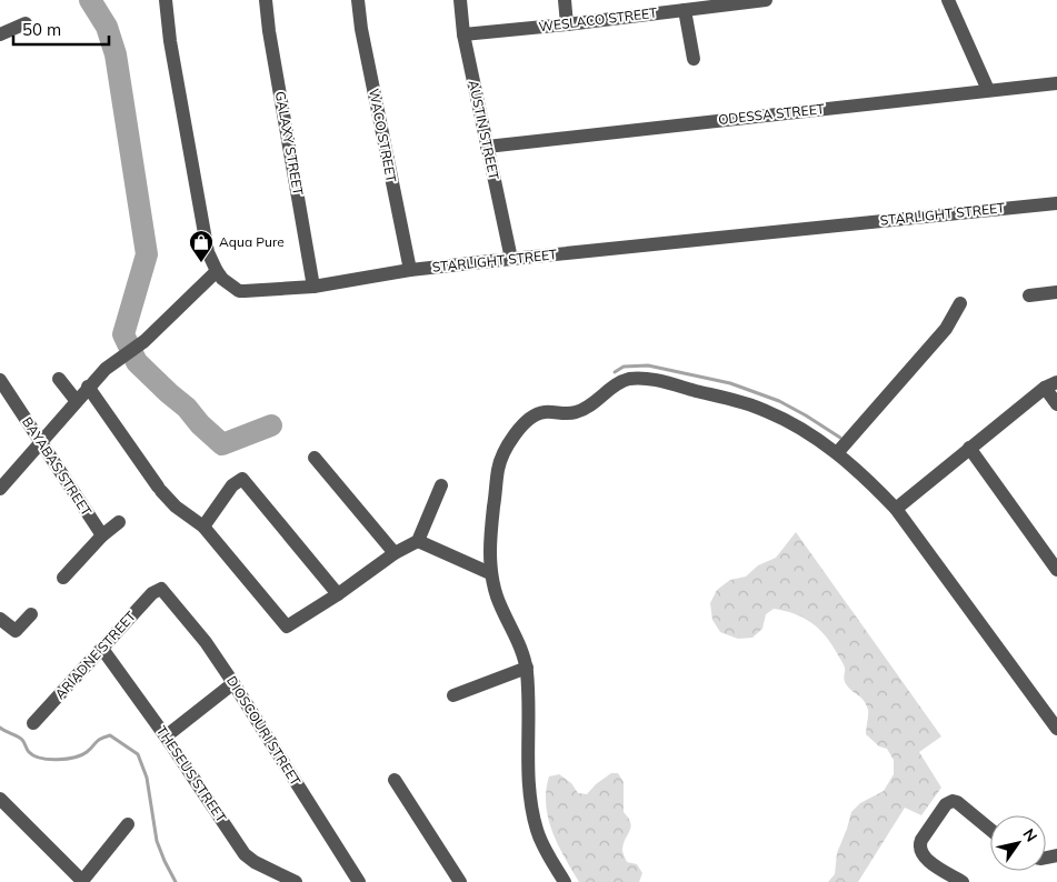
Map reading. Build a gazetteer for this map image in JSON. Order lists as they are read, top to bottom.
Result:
{
  "streets": {
    "street": [
      "WESLACO STREET",
      "ODESSA STREET",
      "AUSTIN STREET",
      "WACO STREET",
      "GALAXY STREET",
      "STARLIGHT STREET",
      "BAYABAS STREET",
      "ARIADNE STREET",
      "DIOSCOURI STREET",
      "THESEUS STREET"
    ]
  },
  "crossings": [
    ["WESLACO STREET", "AUSTIN STREET"],
    ["ODESSA STREET", "AUSTIN STREET"],
    ["AUSTIN STREET", "STARLIGHT STREET"],
    ["WACO STREET", "STARLIGHT STREET"],
    ["GALAXY STREET", "STARLIGHT STREET"],
    ["ARIADNE STREET", "DIOSCOURI STREET"],
    ["ARIADNE STREET", "THESEUS STREET"]
  ],
  "places": {
    "shop": ["Aqua Pure"]
  },
  "scale_bar": "50 m",
  "north": "top right"
}
